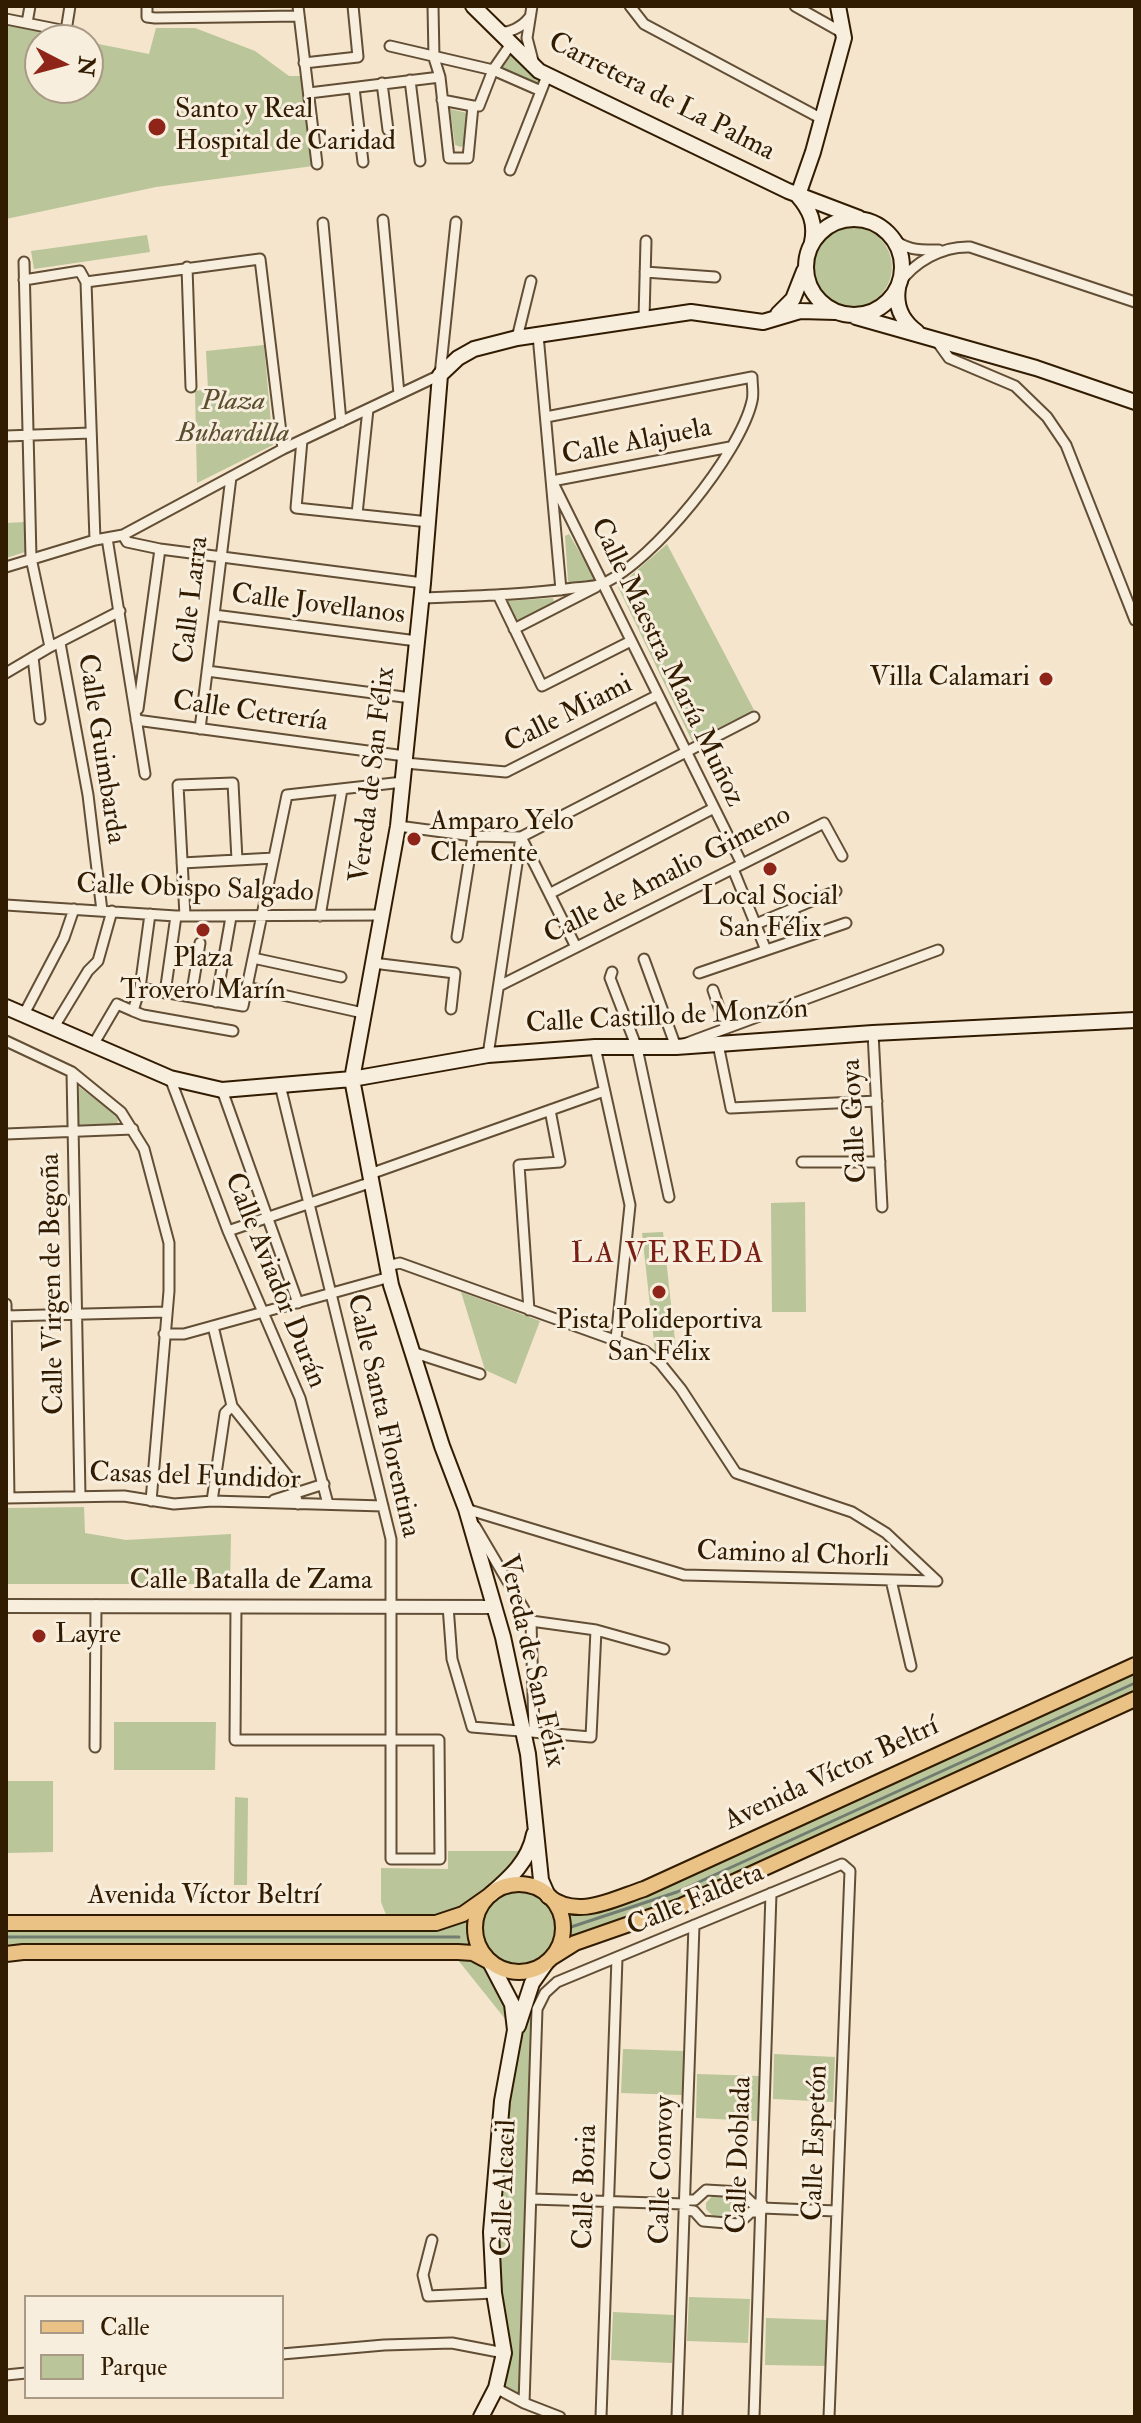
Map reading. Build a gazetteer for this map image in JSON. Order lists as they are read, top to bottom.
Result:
{
  "streets": {
    "main road": [
      "Carretera de La Palma",
      "Vereda de San Félix",
      "Calle Castillo de Monzón",
      "Avenida Víctor Beltrí",
      "Calle Alcacil"
    ],
    "street": [
      "Calle Alajuela",
      "Calle Larra",
      "Calle Jovellanos",
      "Calle Maestra María Muñoz",
      "Calle Cetrería",
      "Calle Miami",
      "Calle Guimbarda",
      "Calle de Amalio Gimeno",
      "Calle Obispo Salgado",
      "Calle Goya",
      "Calle Aviador Durán",
      "Calle Virgen de Begoña",
      "Calle Santa Florentina",
      "Casas del Fundidor",
      "Camino al Chorli",
      "Calle Batalla de Zama",
      "Calle Faldeta",
      "Calle Espetón",
      "Calle Doblada",
      "Calle Convoy",
      "Calle Boria"
    ]
  },
  "crossings": [
    ["Calle Alajuela", "Calle Maestra María Muñoz"],
    ["Calle Larra", "Calle Jovellanos"],
    ["Calle Larra", "Calle Cetrería"],
    ["Calle Jovellanos", "Vereda de San Félix"],
    ["Calle Maestra María Muñoz", "Calle Miami"],
    ["Calle Maestra María Muñoz", "Calle de Amalio Gimeno"],
    ["Calle Cetrería", "Calle Miami"],
    ["Calle Cetrería", "Vereda de San Félix"],
    ["Calle Miami", "Vereda de San Félix"],
    ["Calle Guimbarda", "Calle Obispo Salgado"],
    ["Calle Guimbarda", "Calle Castillo de Monzón"],
    ["Vereda de San Félix", "Calle Obispo Salgado"],
    ["Vereda de San Félix", "Calle Castillo de Monzón"],
    ["Vereda de San Félix", "Camino al Chorli"],
    ["Vereda de San Félix", "Calle Batalla de Zama"],
    ["Vereda de San Félix", "Avenida Víctor Beltrí"],
    ["Calle Castillo de Monzón", "Calle Goya"],
    ["Calle Castillo de Monzón", "Calle Aviador Durán"],
    ["Calle Castillo de Monzón", "Calle Santa Florentina"],
    ["Calle Aviador Durán", "Casas del Fundidor"],
    ["Calle Virgen de Begoña", "Casas del Fundidor"],
    ["Calle Santa Florentina", "Casas del Fundidor"],
    ["Calle Santa Florentina", "Calle Batalla de Zama"],
    ["Calle Faldeta", "Calle Espetón"],
    ["Calle Faldeta", "Calle Doblada"],
    ["Calle Faldeta", "Calle Convoy"],
    ["Calle Faldeta", "Calle Boria"],
    ["Calle Faldeta", "Calle Alcacil"]
  ],
  "districts": ["LA VEREDA"],
  "parks": ["Plaza Buhardilla"],
  "places": [
    "Santo y Real Hospital de Caridad",
    "Villa Calamari",
    "Amparo Yelo Clemente",
    "Local Social San Félix",
    "Plaza Trovero Marín",
    "Pista Polideportiva San Félix",
    "Layre"
  ],
  "legend": ["Calle", "Parque"],
  "north": "right"
}
